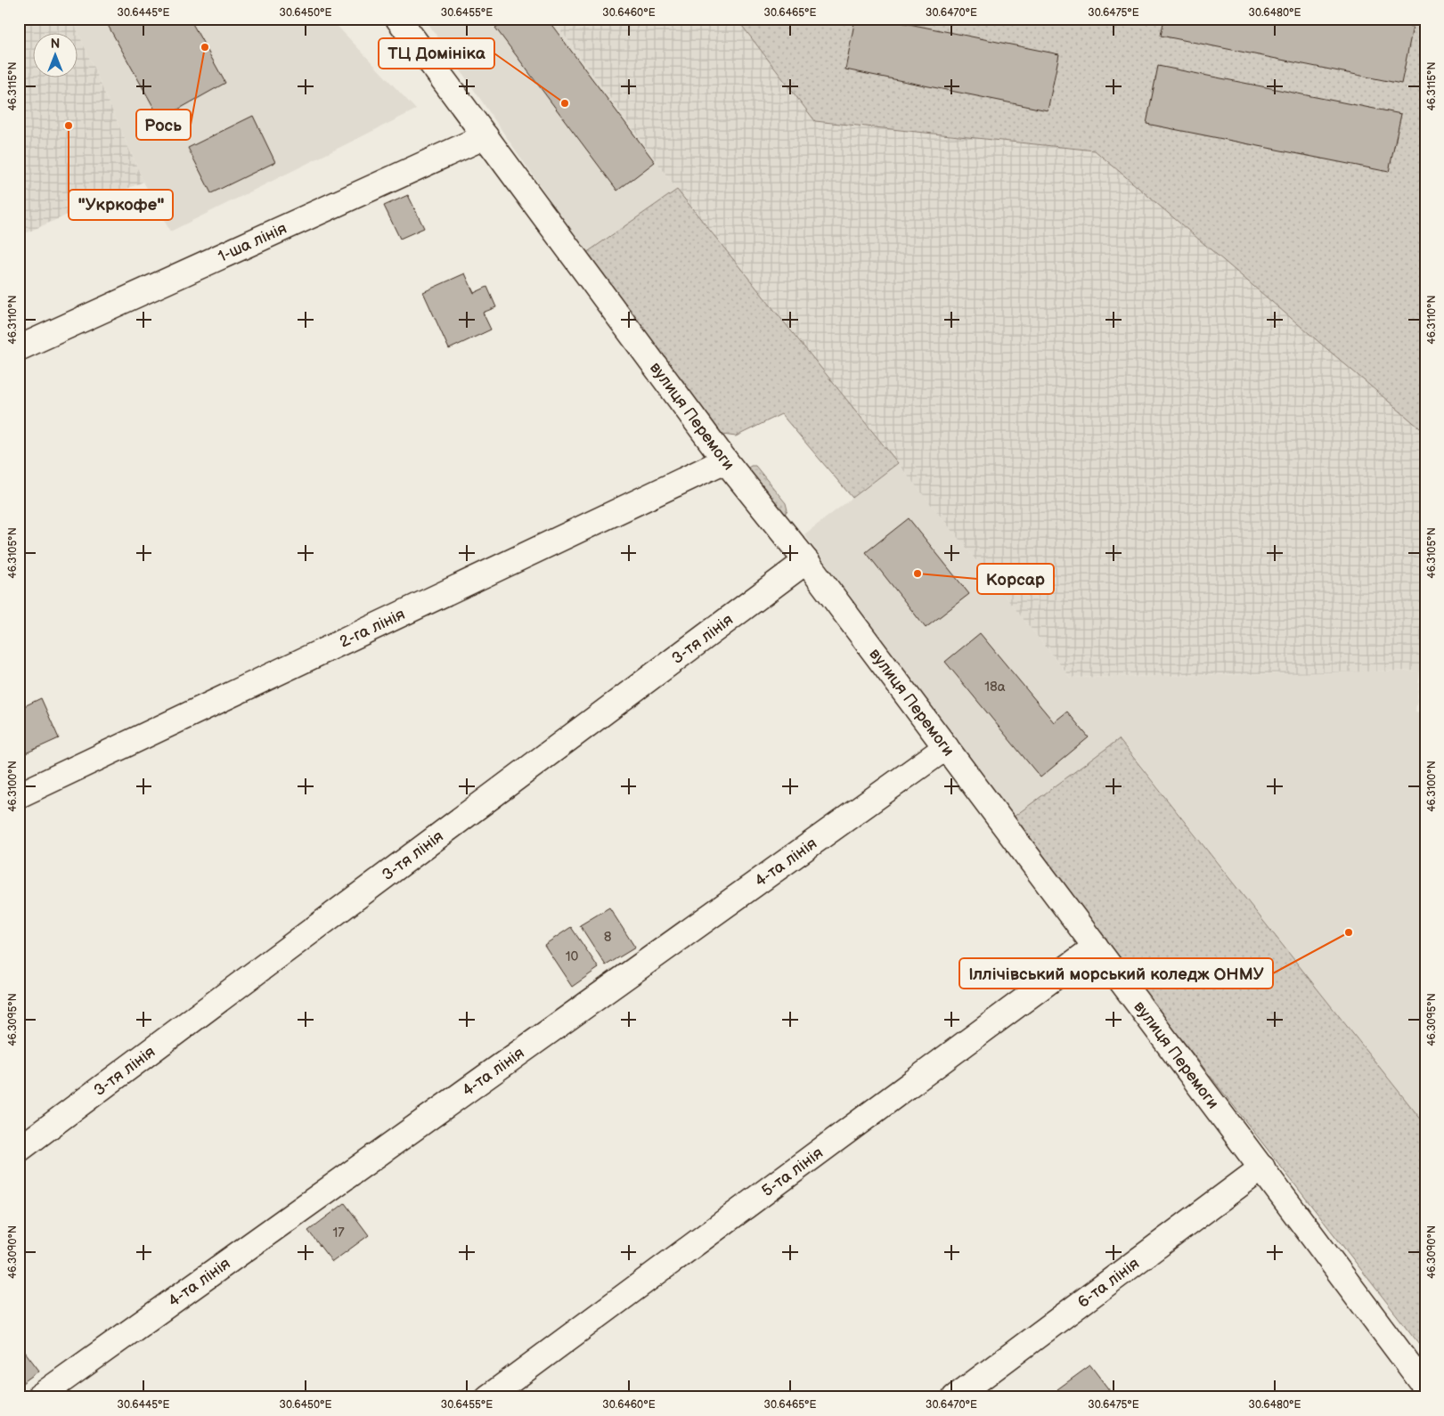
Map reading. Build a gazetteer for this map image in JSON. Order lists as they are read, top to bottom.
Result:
{
  "streets": {
    "street": [
      "1-ша лінія",
      "вулиця Перемоги",
      "2-га лінія",
      "3-тя лінія",
      "4-та лінія",
      "5-та лінія",
      "6-та лінія"
    ]
  },
  "crossings": [
    ["1-ша лінія", "вулиця Перемоги"],
    ["вулиця Перемоги", "2-га лінія"],
    ["вулиця Перемоги", "3-тя лінія"],
    ["вулиця Перемоги", "4-та лінія"],
    ["вулиця Перемоги", "5-та лінія"],
    ["вулиця Перемоги", "6-та лінія"]
  ],
  "places": [
    "Рось",
    "ТЦ Домініка",
    "\"Укркофе\"",
    "Корсар",
    "Іллічівський морський коледж ОНМУ"
  ],
  "house_numbers": [
    "18а",
    "8",
    "10",
    "17"
  ],
  "north": "top",
  "coordinates": [
    "30.6445°E",
    "30.6450°E",
    "30.6455°E",
    "30.6460°E",
    "30.6465°E",
    "30.6470°E",
    "30.6475°E",
    "30.6480°E",
    "46.3115°N",
    "46.3110°N",
    "46.3105°N",
    "46.3100°N",
    "46.3095°N",
    "46.3090°N"
  ]
}
